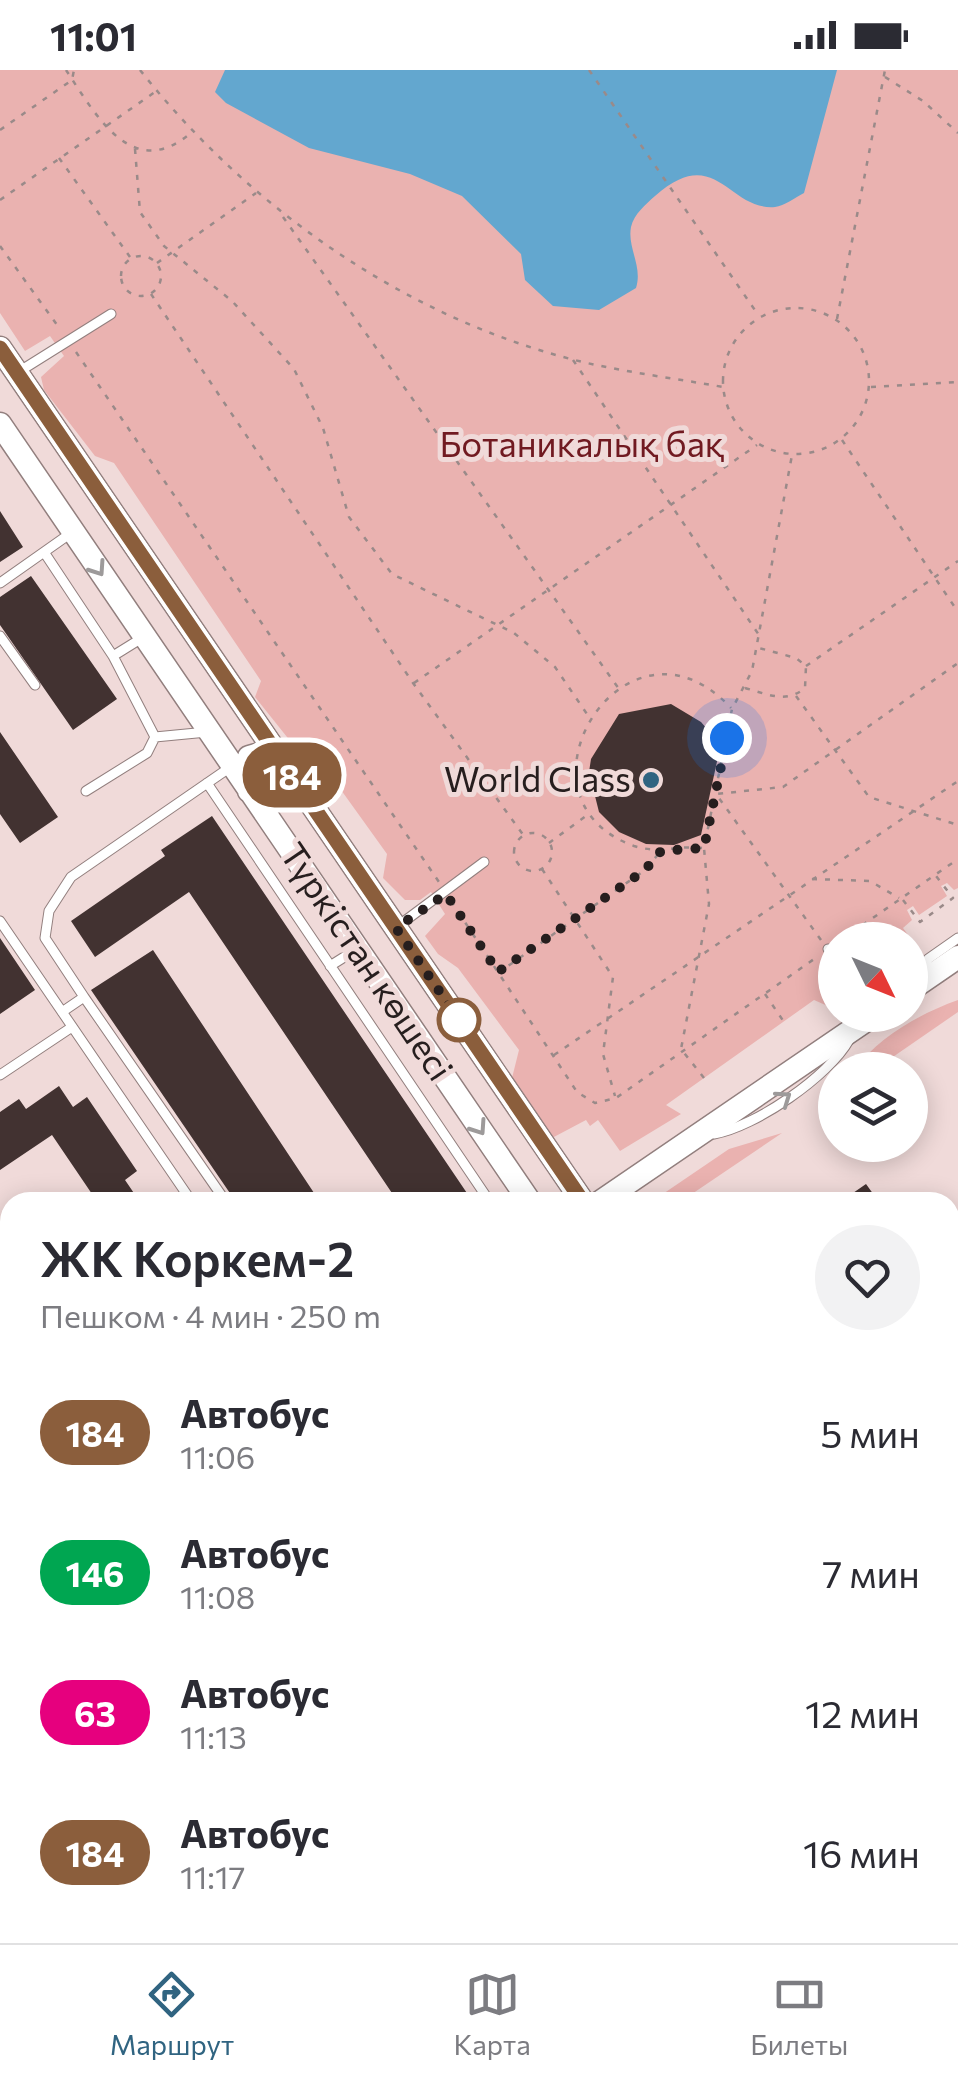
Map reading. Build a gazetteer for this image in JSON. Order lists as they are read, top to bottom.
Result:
{
  "streets": {
    "main road": ["Түркістан көшесі"]
  },
  "parks": ["Ботаникалық бақ"],
  "places": ["World Class"],
  "lines": ["bus line 184"],
  "north": "bottom right",
  "page": {
    "status": "11:01",
    "on_map": "184",
    "heading": ["ЖК Коркем-2", "Пешком · 4 мин · 250 m"],
    "list": [
      {
        "mark": "184",
        "name": "Автобус",
        "note": "11:06",
        "value": "5 мин"
      },
      {
        "mark": "146",
        "name": "Автобус",
        "note": "11:08",
        "value": "7 мин"
      },
      {
        "mark": "63",
        "name": "Автобус",
        "note": "11:13",
        "value": "12 мин"
      },
      {
        "mark": "184",
        "name": "Автобус",
        "note": "11:17",
        "value": "16 мин"
      }
    ],
    "tabs": ["Маршрут", "Карта", "Билеты"]
  }
}
